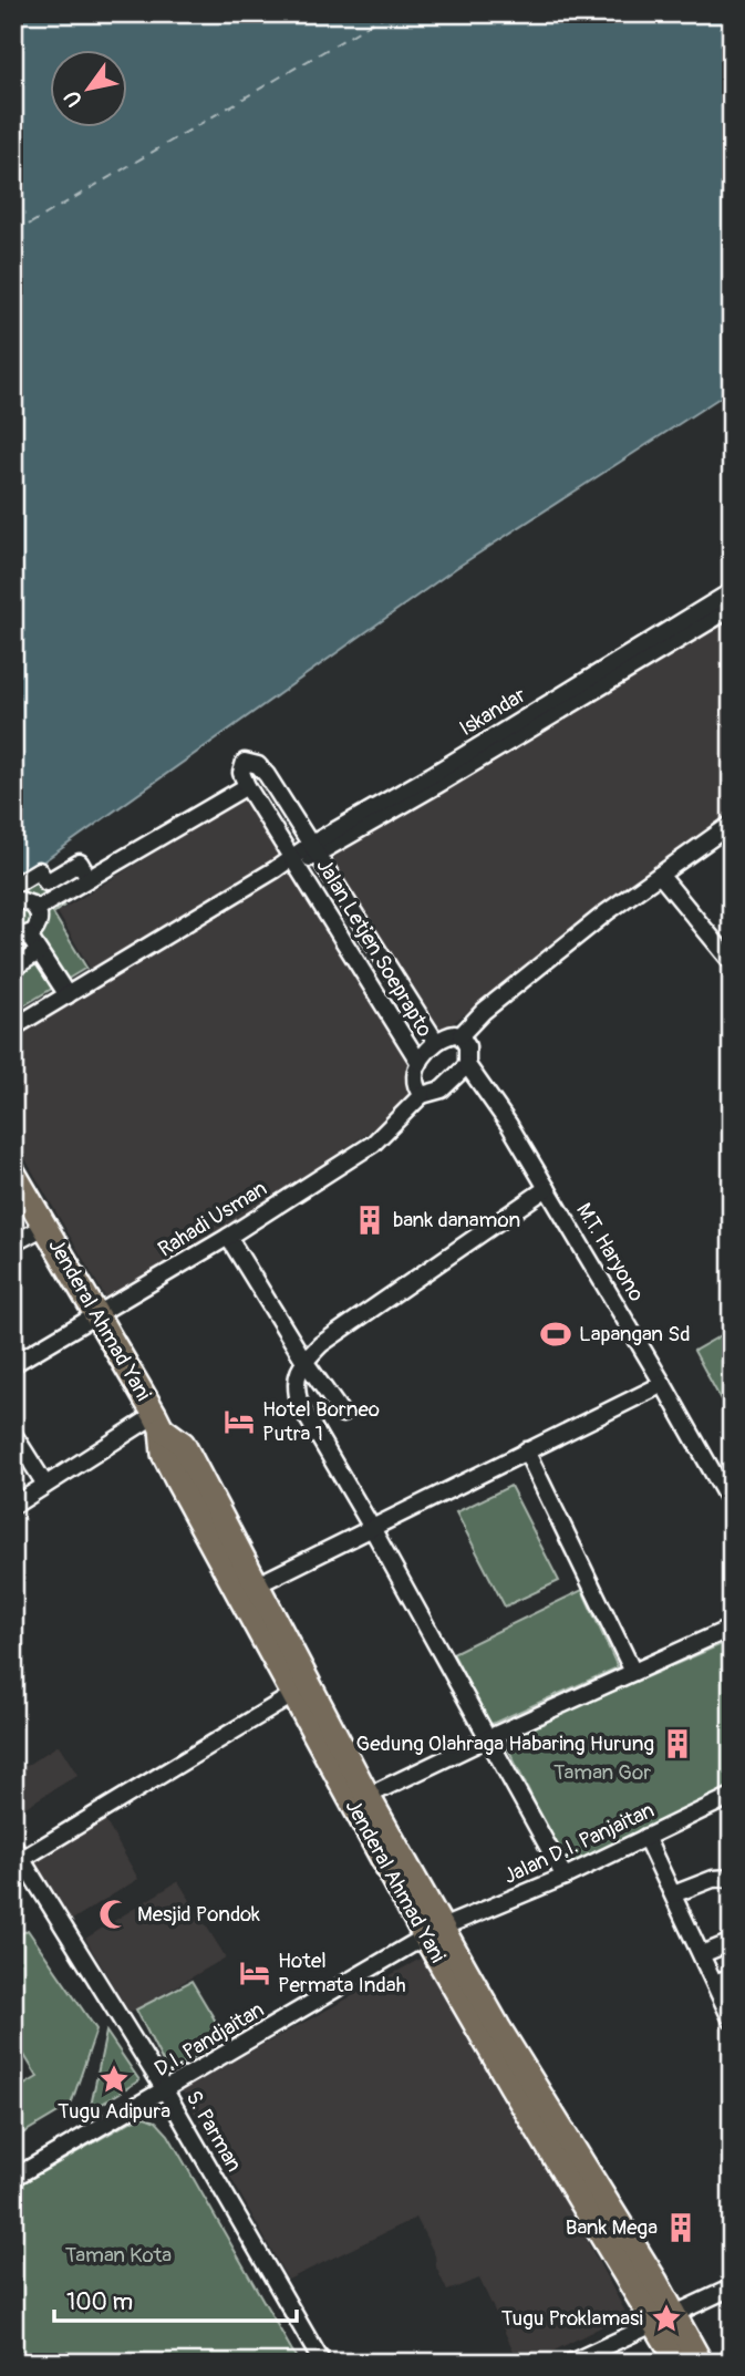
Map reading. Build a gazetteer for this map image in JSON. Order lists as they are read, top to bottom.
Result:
{
  "streets": {
    "highway": ["Jenderal Ahmad Yani"],
    "street": [
      "Iskandar",
      "Jalan Letjen Soeprapto",
      "Rahadi Usman",
      "M.T. Haryono",
      "Jalan D.I. Panjaitan",
      "D.I. Pandjaitan",
      "S. Parman"
    ]
  },
  "crossings": [
    ["Iskandar", "Jalan Letjen Soeprapto"],
    ["Rahadi Usman", "M.T. Haryono"],
    ["Rahadi Usman", "Jenderal Ahmad Yani"],
    ["Jenderal Ahmad Yani", "Jalan D.I. Panjaitan"],
    ["Jenderal Ahmad Yani", "D.I. Pandjaitan"],
    ["Jalan D.I. Panjaitan", "D.I. Pandjaitan"],
    ["D.I. Pandjaitan", "S. Parman"]
  ],
  "parks": ["Taman Gor", "Taman Kota"],
  "places": {
    "building": ["bank danamon", "Gedung Olahraga Habaring Hurung", "Bank Mega"],
    "sports": ["Lapangan Sd"],
    "hotel": ["Hotel Borneo Putra 1", "Hotel Permata Indah"],
    "mosque": ["Mesjid Pondok"],
    "place": ["Tugu Adipura", "Tugu Proklamasi"]
  },
  "scale_bar": "100 m",
  "north": "bottom left"
}
